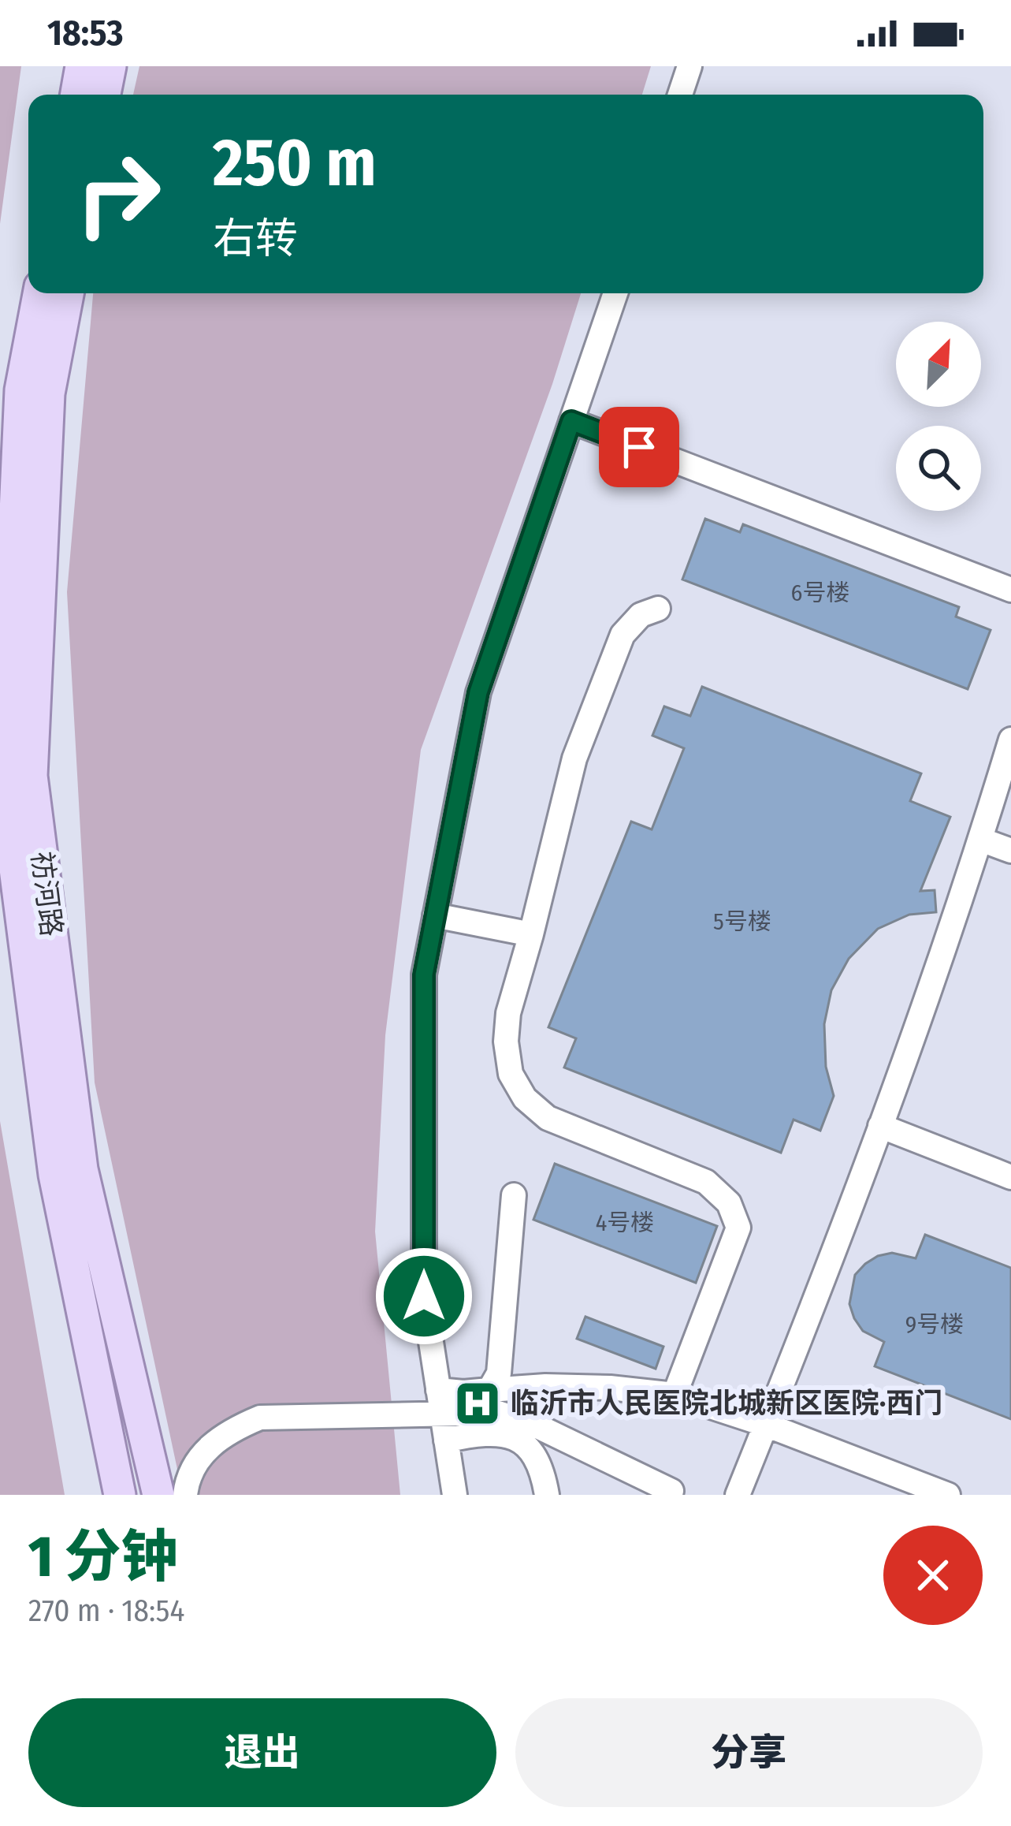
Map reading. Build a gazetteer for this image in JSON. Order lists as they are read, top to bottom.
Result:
{
  "streets": {
    "main road": ["祊河路"]
  },
  "places": {
    "hospital": ["临沂市人民医院北城新区医院·西门"]
  },
  "house_numbers": [
    "6号楼",
    "5号楼",
    "4号楼",
    "9号楼"
  ],
  "north": "top right",
  "page": {
    "status": "18:53",
    "turn": ["250 m", "右转"],
    "heading": ["1 分钟", "270 m · 18:54"],
    "buttons": ["退出", "分享"]
  }
}
